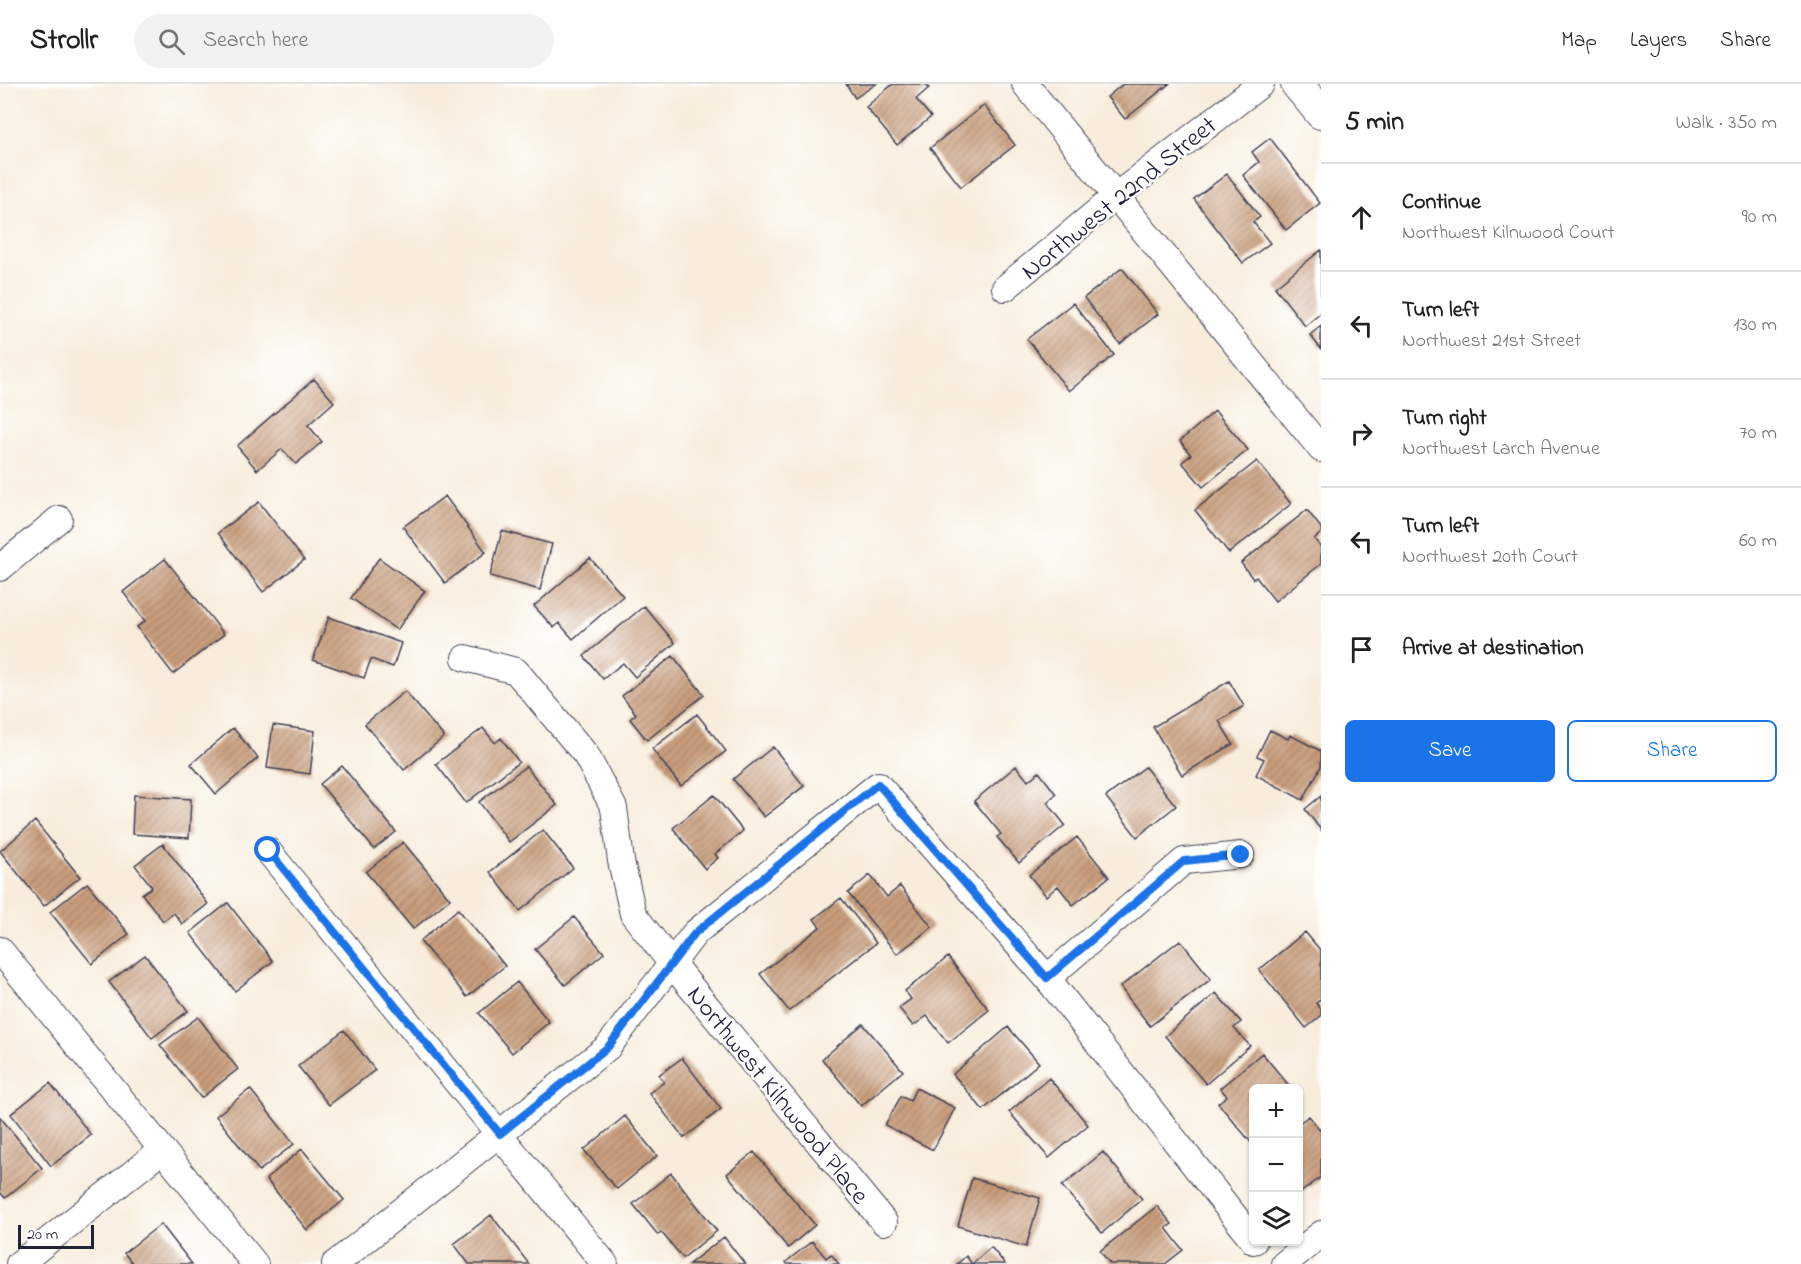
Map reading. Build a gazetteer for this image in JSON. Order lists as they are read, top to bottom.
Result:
{
  "streets": {
    "street": ["Northwest 22nd Street", "Northwest Kilnwood Place"]
  },
  "scale_bar": "20 m",
  "page": {
    "header": "Strollr",
    "search": "Search here",
    "nav": ["Map", "Layers", "Share"],
    "heading": ["5 min", "Walk · 350 m"],
    "list": [
      ["Continue", "Northwest Kilnwood Court", "90 m"],
      ["Turn left", "Northwest 21st Street", "130 m"],
      ["Turn right", "Northwest Larch Avenue", "70 m"],
      ["Turn left", "Northwest 20th Court", "60 m"],
      "Arrive at destination"
    ],
    "buttons": ["Save", "Share"],
    "map_buttons": ["+", "−"],
    "scale": "20 m"
  }
}
